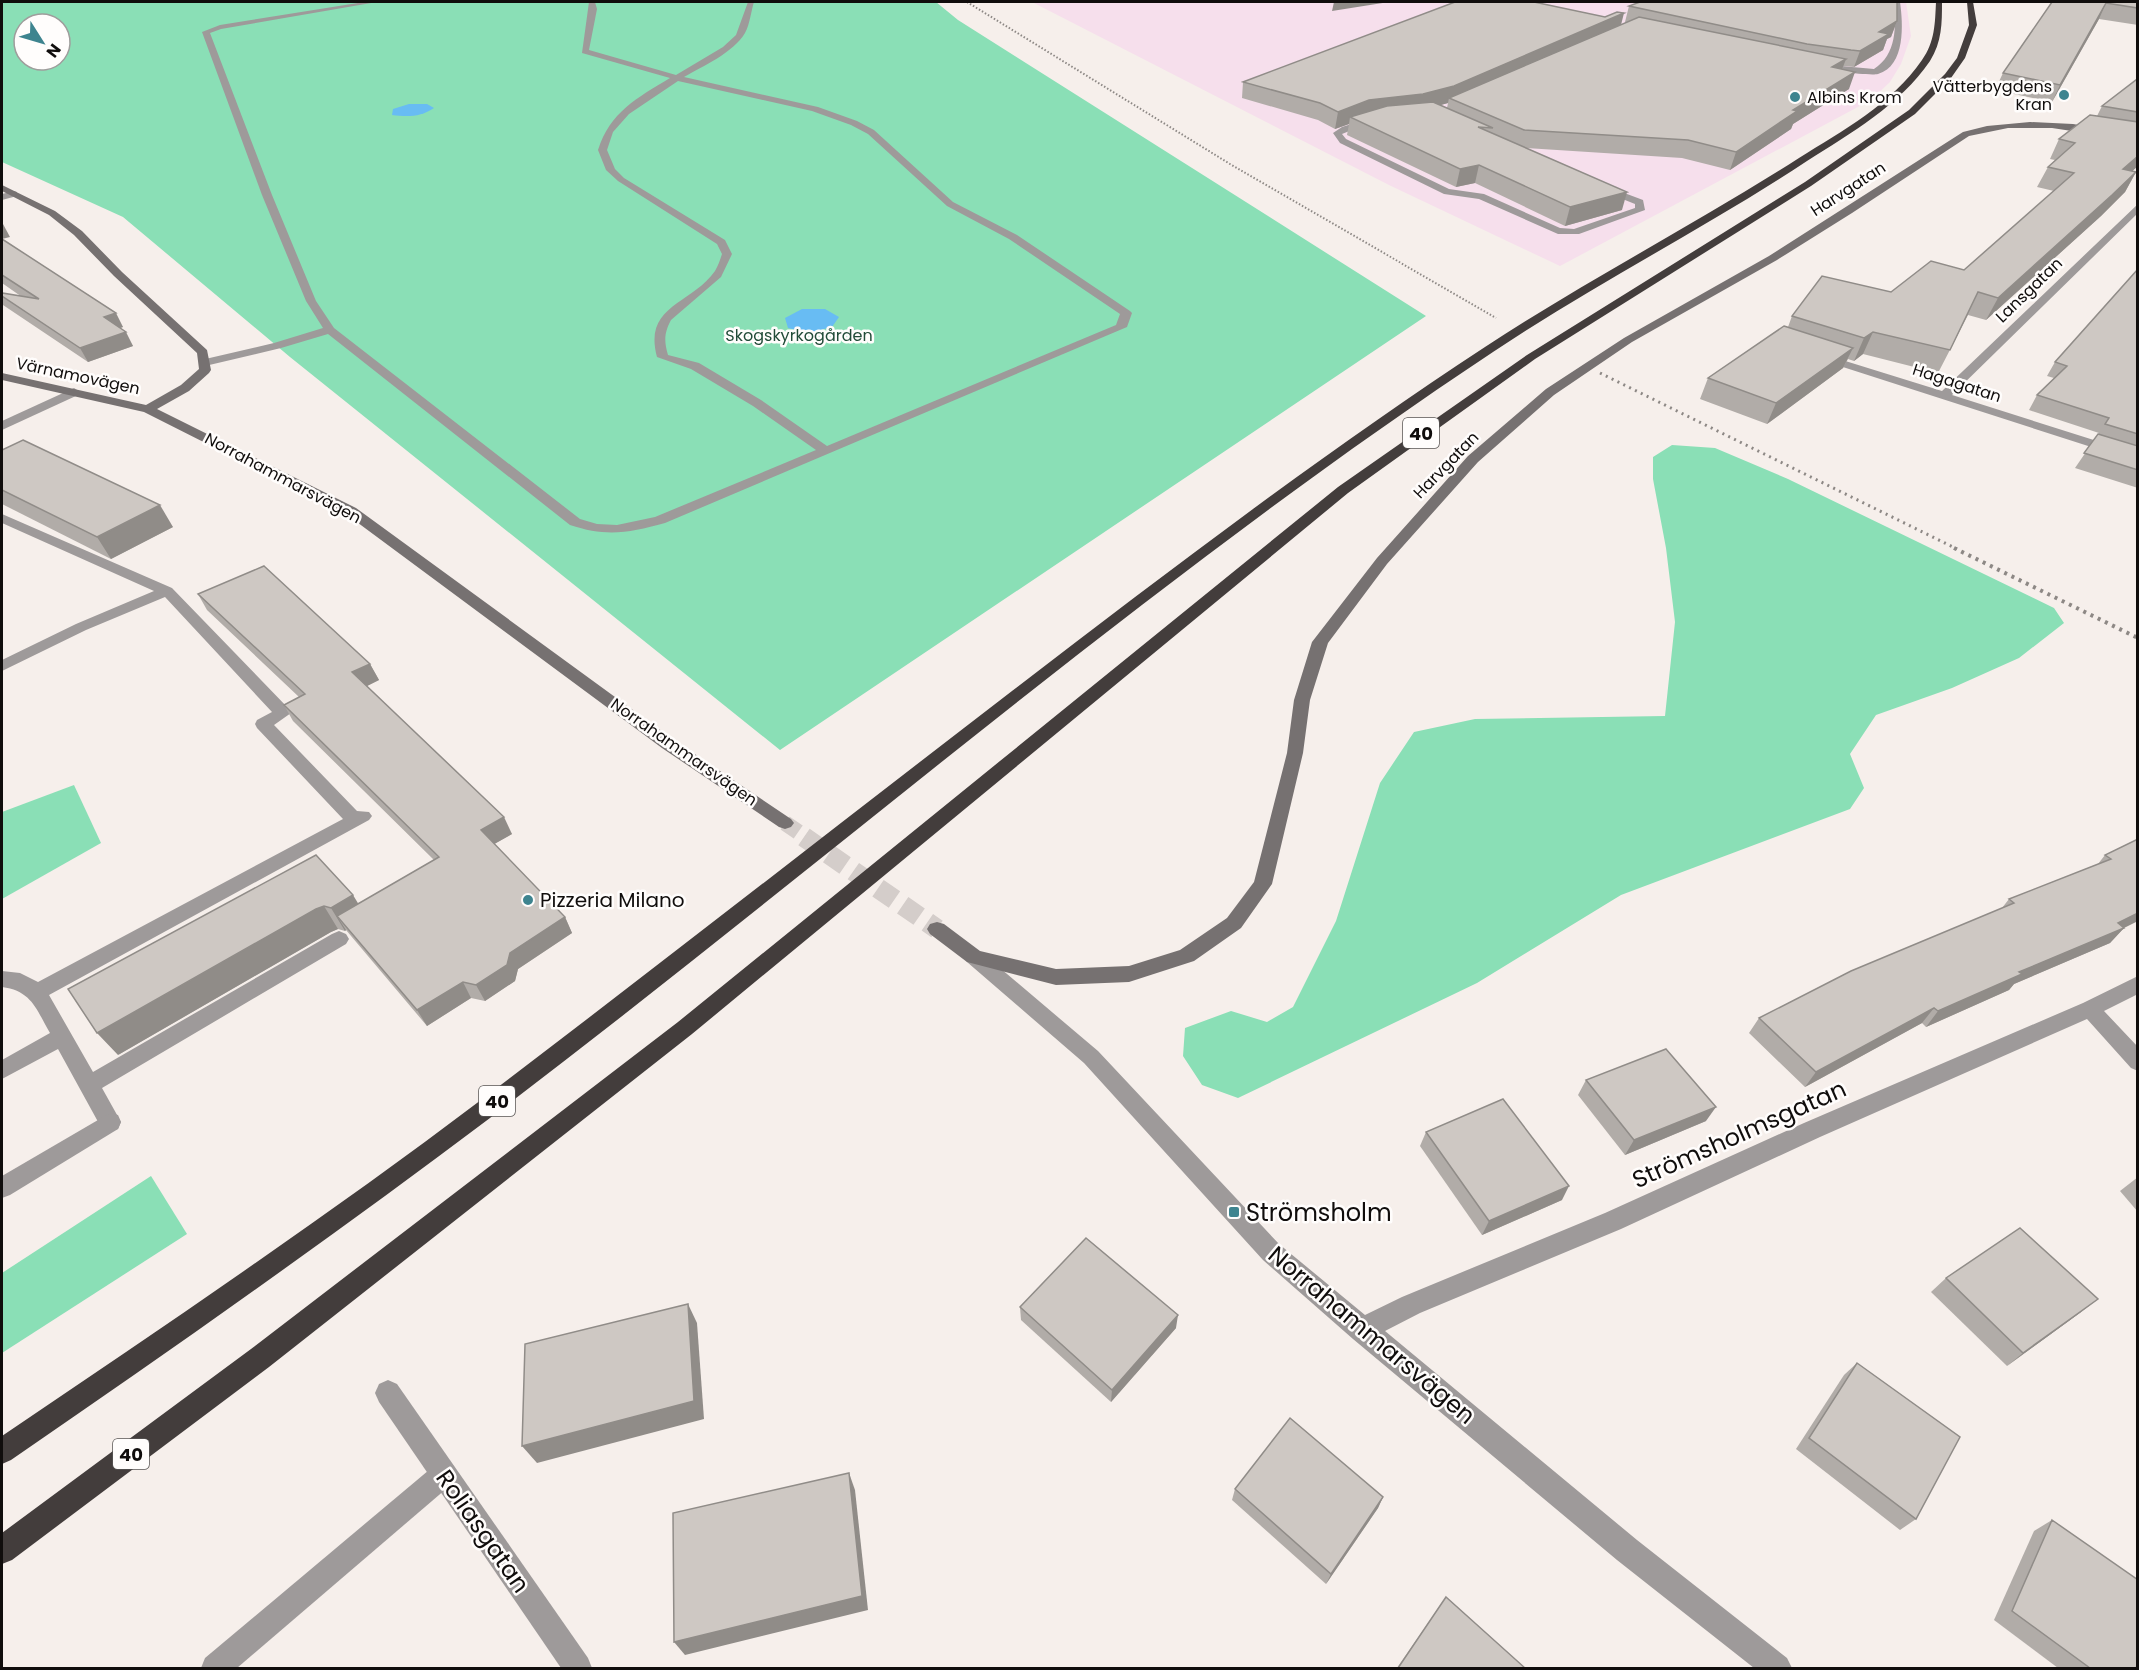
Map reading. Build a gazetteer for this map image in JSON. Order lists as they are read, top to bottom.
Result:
{
  "streets": {
    "highway": ["40"],
    "street": [
      "Harvgatan",
      "Lansgatan",
      "Värnamovägen",
      "Hagagatan",
      "Norrahammarsvägen",
      "Strömsholmsgatan",
      "Roliasgatan"
    ]
  },
  "crossings": [
    ["Harvgatan", "Norrahammarsvägen"],
    ["Lansgatan", "Hagagatan"],
    ["Värnamovägen", "Norrahammarsvägen"],
    ["Norrahammarsvägen", "Strömsholmsgatan"]
  ],
  "parks": ["Skogskyrkogården"],
  "places": {
    "other": ["Vätterbygdens Kran", "Albins Krom", "Pizzeria Milano"],
    "transit": ["Strömsholm"]
  },
  "north": "bottom right"
}
